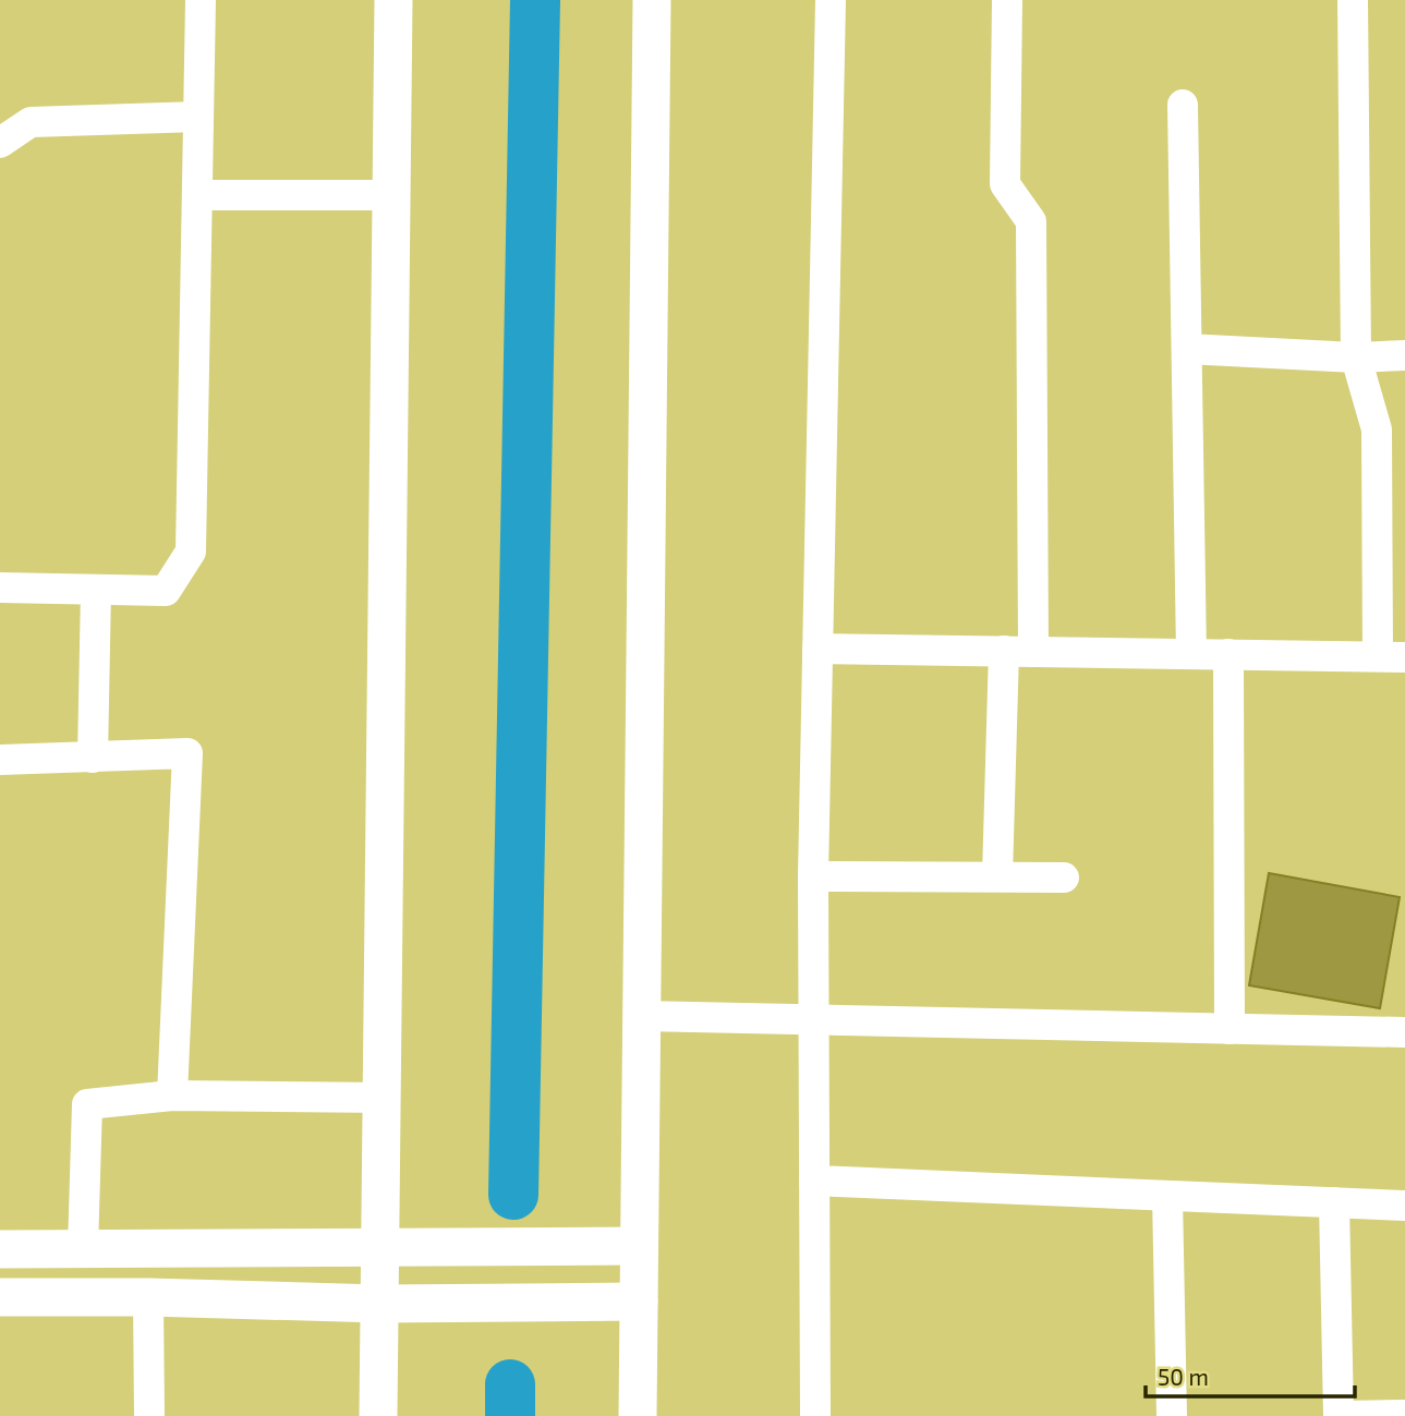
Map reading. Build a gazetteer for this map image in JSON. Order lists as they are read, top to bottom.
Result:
{
  "scale_bar": "50 m"
}
